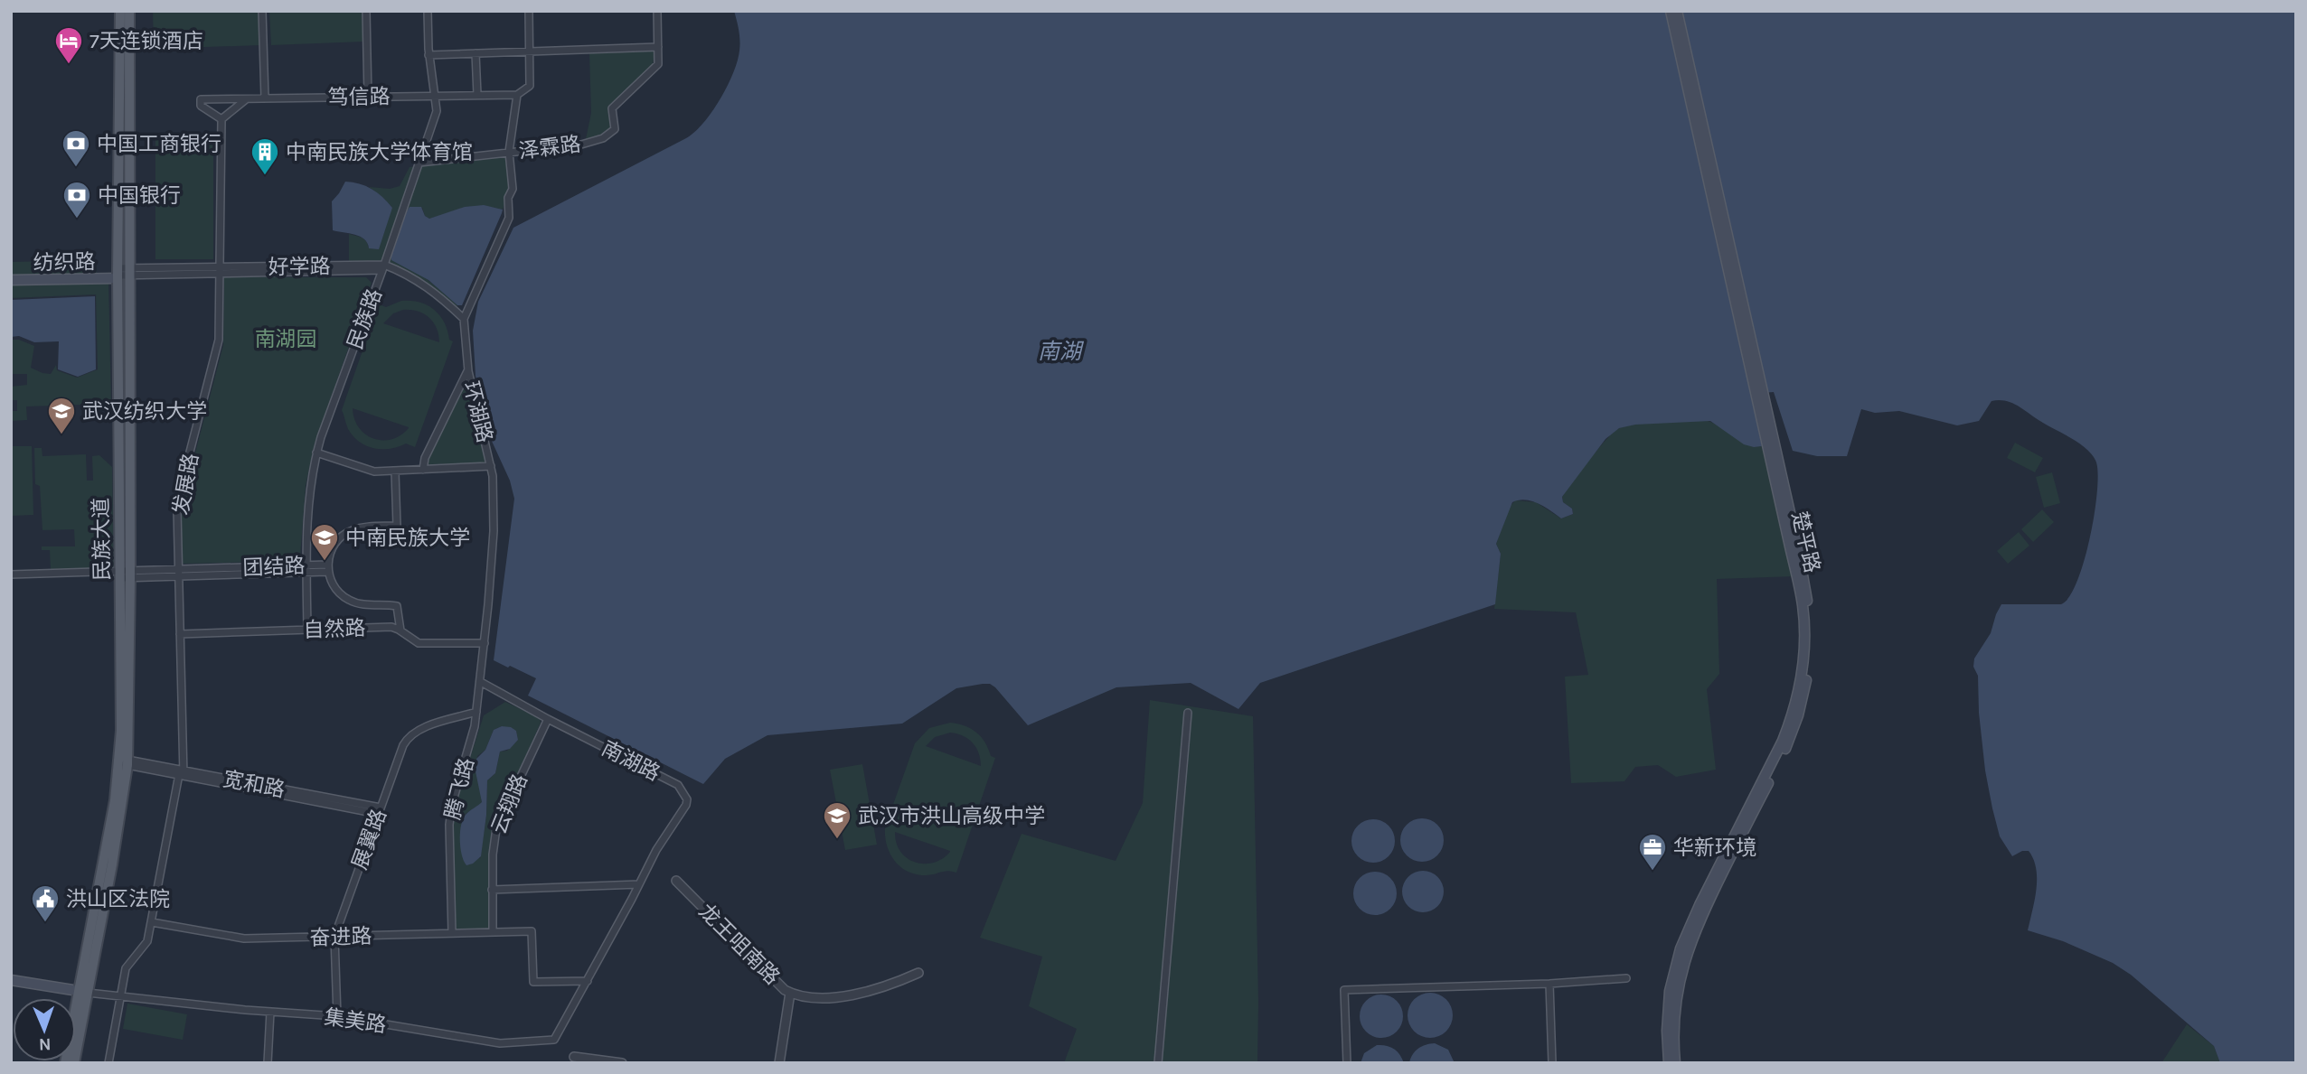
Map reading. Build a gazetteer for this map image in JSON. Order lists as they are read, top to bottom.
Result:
{
  "streets": {
    "main road": ["纺织路", "民族大道", "楚平路"],
    "street": [
      "笃信路",
      "泽霖路",
      "好学路",
      "民族路",
      "环湖路",
      "发展路",
      "团结路",
      "自然路",
      "南湖路",
      "宽和路",
      "腾飞路",
      "云翔路",
      "展翼路",
      "奋进路",
      "龙王咀南路",
      "集美路"
    ]
  },
  "crossings": [
    ["笃信路", "民族路"],
    ["笃信路", "环湖路"],
    ["笃信路", "发展路"],
    ["泽霖路", "民族路"],
    ["泽霖路", "环湖路"],
    ["纺织路", "好学路"],
    ["纺织路", "民族大道"],
    ["好学路", "民族路"],
    ["好学路", "环湖路"],
    ["好学路", "发展路"],
    ["好学路", "民族大道"],
    ["民族路", "团结路"],
    ["民族路", "自然路"],
    ["环湖路", "自然路"],
    ["环湖路", "南湖路"],
    ["环湖路", "腾飞路"],
    ["发展路", "团结路"],
    ["发展路", "自然路"],
    ["发展路", "宽和路"],
    ["发展路", "奋进路"],
    ["发展路", "集美路"],
    ["民族大道", "团结路"],
    ["民族大道", "宽和路"],
    ["民族大道", "集美路"],
    ["南湖路", "腾飞路"],
    ["南湖路", "云翔路"],
    ["南湖路", "奋进路"],
    ["南湖路", "集美路"],
    ["宽和路", "展翼路"],
    ["腾飞路", "展翼路"],
    ["腾飞路", "奋进路"],
    ["云翔路", "奋进路"],
    ["展翼路", "奋进路"],
    ["展翼路", "集美路"],
    ["奋进路", "集美路"]
  ],
  "water": ["南湖"],
  "parks": ["南湖园"],
  "places": {
    "hotel": ["7天连锁酒店"],
    "bank": ["中国工商银行", "中国银行"],
    "building": ["中南民族大学体育馆"],
    "school or university": ["武汉纺织大学", "中南民族大学", "武汉市洪山高级中学"],
    "office": ["华新环境"],
    "public building": ["洪山区法院"]
  },
  "north": "bottom"
}
